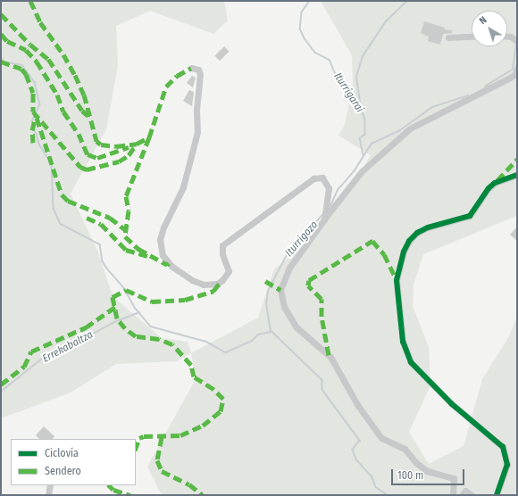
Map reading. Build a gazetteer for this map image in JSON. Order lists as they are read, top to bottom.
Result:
{
  "water": ["Iturrigarai", "Iturrigozo", "Errekabaltza"],
  "legend": ["Ciclovía", "Sendero"],
  "scale_bar": "100 m",
  "north": "top left"
}
